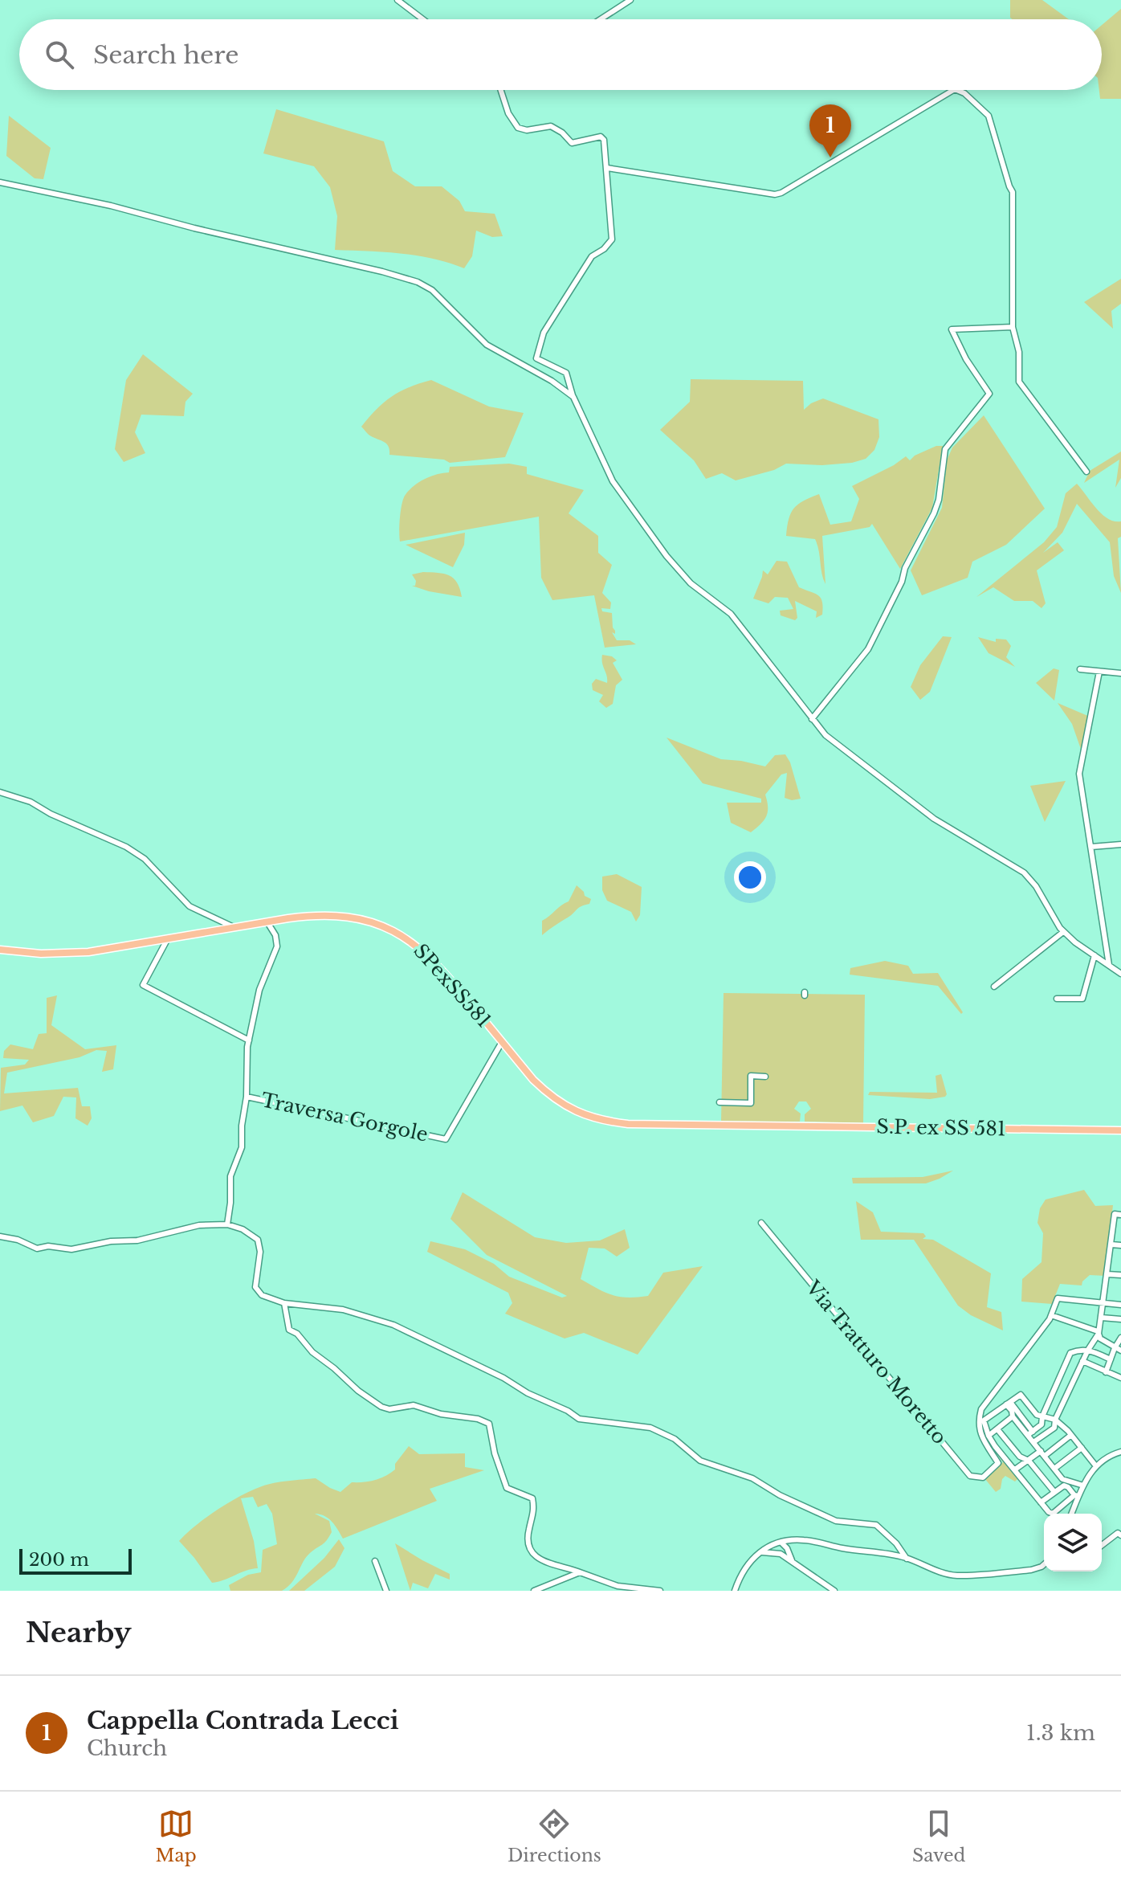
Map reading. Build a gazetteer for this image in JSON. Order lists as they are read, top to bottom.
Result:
{
  "streets": {
    "main road": ["SPexSS581", "S.P. ex SS 581"],
    "street": ["Traversa Gorgole", "Via Tratturo Moretto"]
  },
  "crossings": [
    ["SPexSS581", "Traversa Gorgole"],
    ["SPexSS581", "S.P. ex SS 581"]
  ],
  "scale_bar": "200 m",
  "page": {
    "search": "Search here",
    "pins": "1",
    "scale": "200 m",
    "heading": "Nearby",
    "list": [
      {
        "mark": "1",
        "name": "Cappella Contrada Lecci",
        "note": "Church",
        "value": "1.3 km"
      }
    ],
    "nav": ["Map", "Directions", "Saved"]
  }
}
